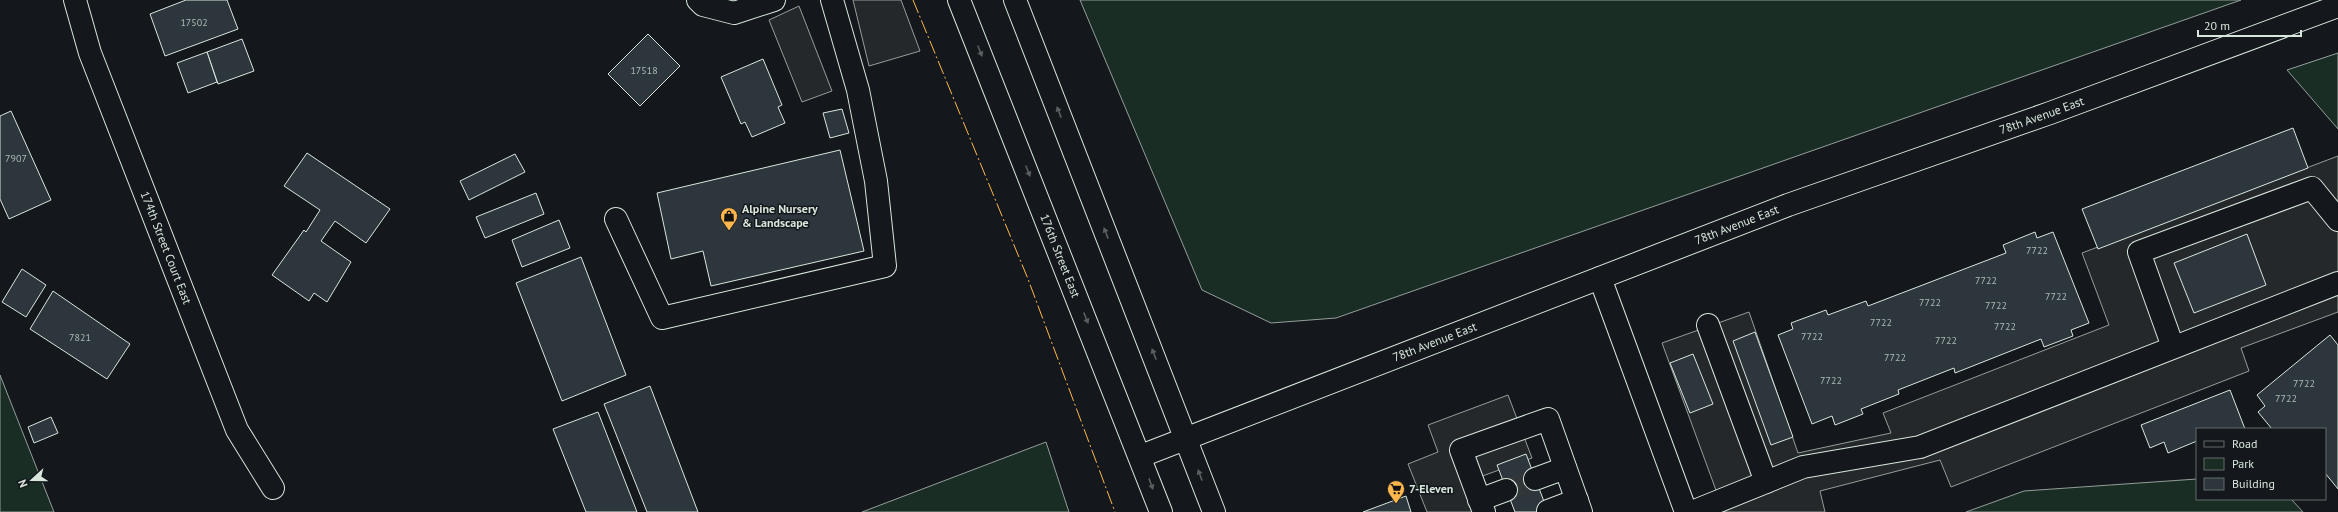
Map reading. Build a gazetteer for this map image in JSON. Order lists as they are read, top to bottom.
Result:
{
  "streets": {
    "street": ["78th Avenue East", "174th Street Court East", "176th Street East"]
  },
  "crossings": [
    ["78th Avenue East", "176th Street East"]
  ],
  "places": {
    "shop": ["Alpine Nursery & Landscape"],
    "supermarket": ["7-Eleven"]
  },
  "house_numbers": [
    "17502",
    "17518",
    "7907",
    "7722",
    "7722",
    "7722",
    "7722",
    "7722",
    "7722",
    "7722",
    "7722",
    "7821",
    "7722",
    "7722",
    "7722",
    "7722",
    "7722"
  ],
  "legend": ["Road", "Park", "Building"],
  "scale_bar": "20 m",
  "north": "left"
}
